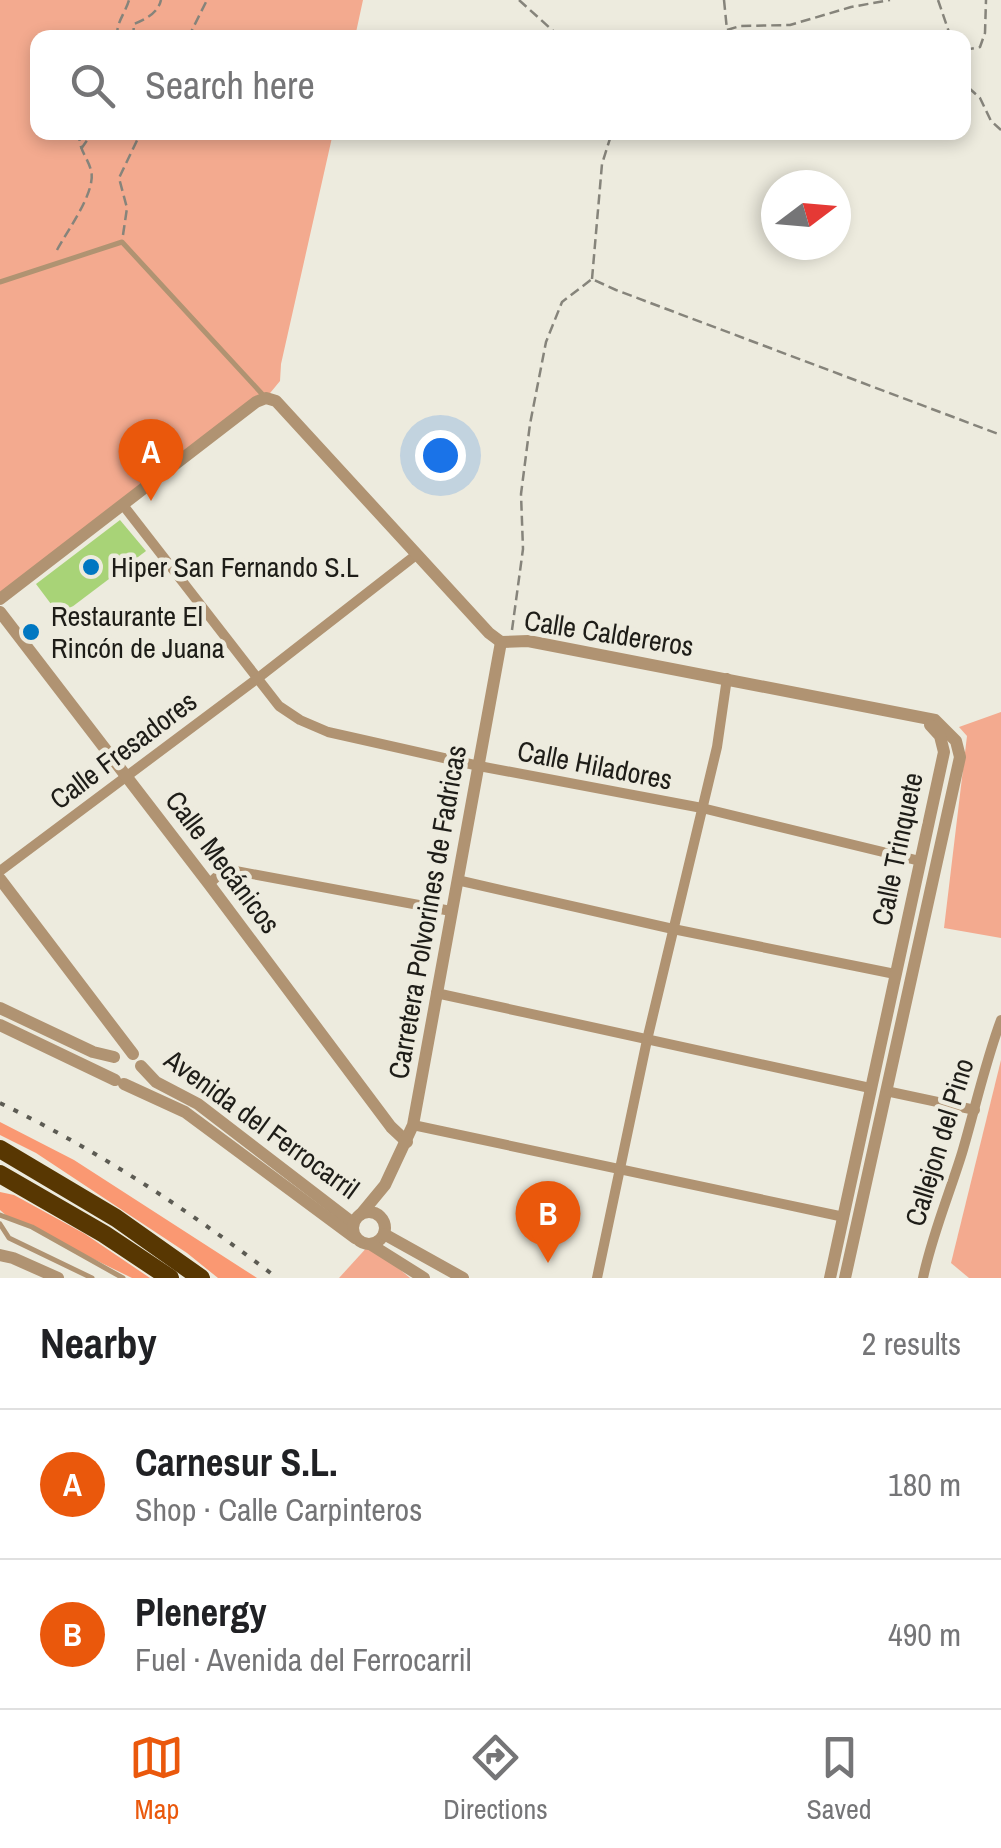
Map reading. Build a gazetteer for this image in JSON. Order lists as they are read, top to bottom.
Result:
{
  "streets": {
    "street": [
      "Calle Caldereros",
      "Calle Fresadores",
      "Calle Hiladores",
      "Calle Trinquete",
      "Calle Mecánicos",
      "Carretera Polvorines de Fadricas",
      "Avenida del Ferrocarril",
      "Callejon del Pino"
    ]
  },
  "crossings": [
    ["Calle Caldereros", "Calle Fresadores"],
    ["Calle Caldereros", "Calle Trinquete"],
    ["Calle Caldereros", "Carretera Polvorines de Fadricas"],
    ["Calle Fresadores", "Calle Hiladores"],
    ["Calle Fresadores", "Calle Mecánicos"],
    ["Calle Hiladores", "Calle Trinquete"],
    ["Calle Hiladores", "Carretera Polvorines de Fadricas"],
    ["Calle Mecánicos", "Carretera Polvorines de Fadricas"],
    ["Carretera Polvorines de Fadricas", "Avenida del Ferrocarril"]
  ],
  "places": ["Hiper San Fernando S.L", "Restaurante El Rincón de Juana"],
  "north": "right",
  "page": {
    "search": "Search here",
    "pins": ["A", "B"],
    "heading": ["Nearby", "2 results"],
    "list": [
      {
        "mark": "A",
        "name": "Carnesur S.L.",
        "note": "Shop · Calle Carpinteros",
        "value": "180 m"
      },
      {
        "mark": "B",
        "name": "Plenergy",
        "note": "Fuel · Avenida del Ferrocarril",
        "value": "490 m"
      }
    ],
    "nav": ["Map", "Directions", "Saved"]
  }
}
